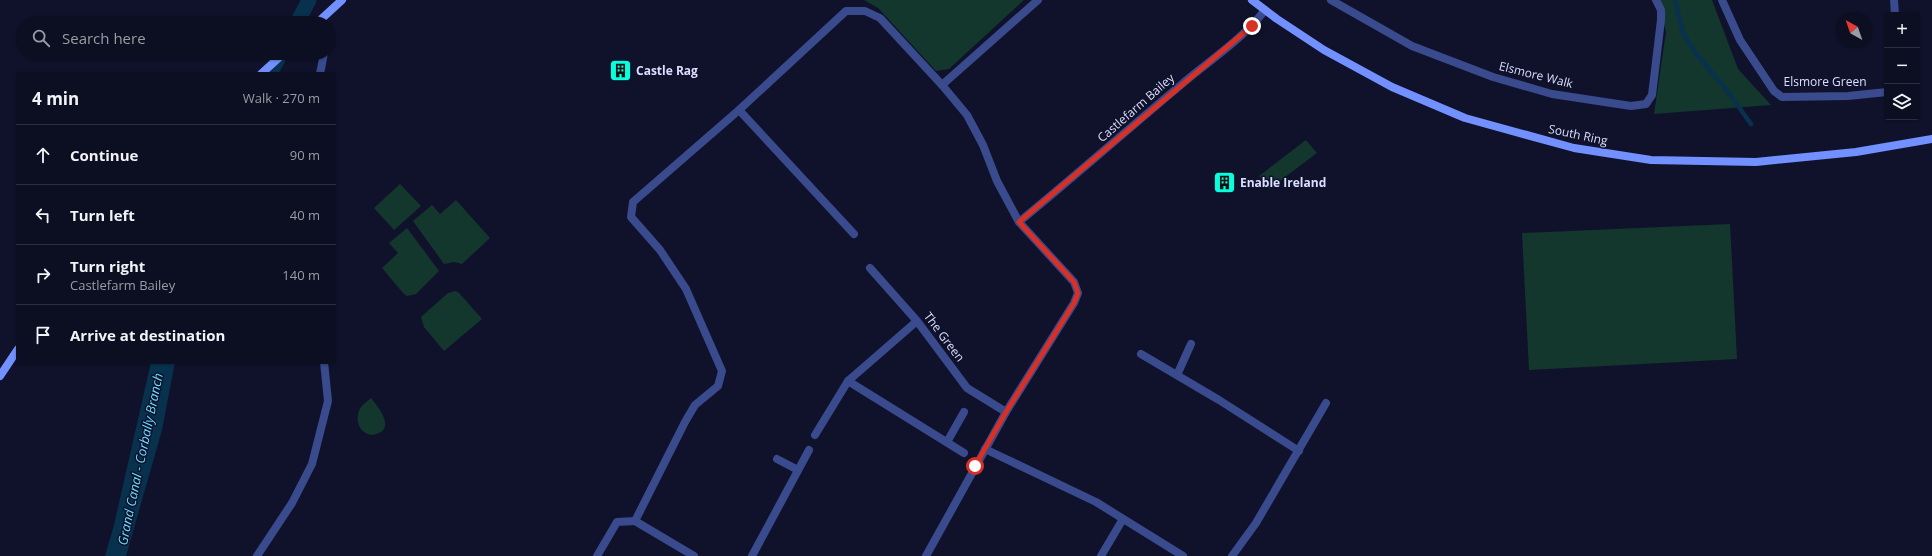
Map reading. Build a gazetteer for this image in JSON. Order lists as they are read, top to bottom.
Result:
{
  "streets": {
    "main road": ["South Ring"],
    "street": [
      "Elsmore Walk",
      "Elsmore Green",
      "Castlefarm Bailey",
      "The Green"
    ]
  },
  "crossings": [
    ["Castlefarm Bailey", "South Ring"]
  ],
  "water": ["Grand Canal - Corbally Branch"],
  "places": {
    "building": ["Castle Rag", "Enable Ireland"]
  },
  "north": "top left",
  "page": {
    "map_buttons": ["+", "−"],
    "search": "Search here",
    "heading": ["4 min", "Walk · 270 m"],
    "list": [
      ["Continue", "90 m"],
      ["Turn left", "40 m"],
      ["Turn right", "Castlefarm Bailey", "140 m"],
      "Arrive at destination"
    ]
  }
}
